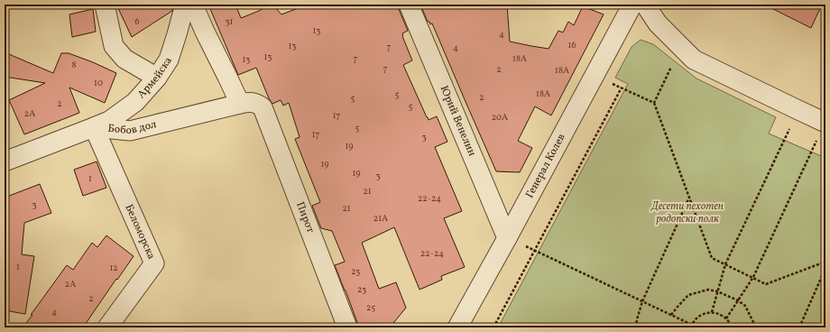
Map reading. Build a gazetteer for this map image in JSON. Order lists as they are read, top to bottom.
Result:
{
  "streets": {
    "street": [
      "Армейска",
      "Юрий Венелин",
      "Бобов дол",
      "Генерал Колев",
      "Пирот",
      "Беломорска"
    ]
  },
  "crossings": [
    ["Армейска", "Бобов дол"],
    ["Армейска", "Беломорска"],
    ["Юрий Венелин", "Генерал Колев"],
    ["Бобов дол", "Пирот"],
    ["Бобов дол", "Беломорска"]
  ],
  "parks": ["Десети пехотен родопски полк"],
  "house_numbers": [
    "6",
    "31",
    "13",
    "4",
    "16",
    "13",
    "7",
    "4",
    "13",
    "7",
    "18А",
    "13",
    "8",
    "7",
    "2",
    "18А",
    "10",
    "18А",
    "5",
    "2",
    "5",
    "2",
    "5",
    "2А",
    "17",
    "20А",
    "5",
    "17",
    "3",
    "19",
    "19",
    "19",
    "3",
    "1",
    "21",
    "22-24",
    "3",
    "21",
    "21А",
    "22-24",
    "1",
    "12",
    "23",
    "2А",
    "23",
    "2",
    "25",
    "4"
  ]
}
